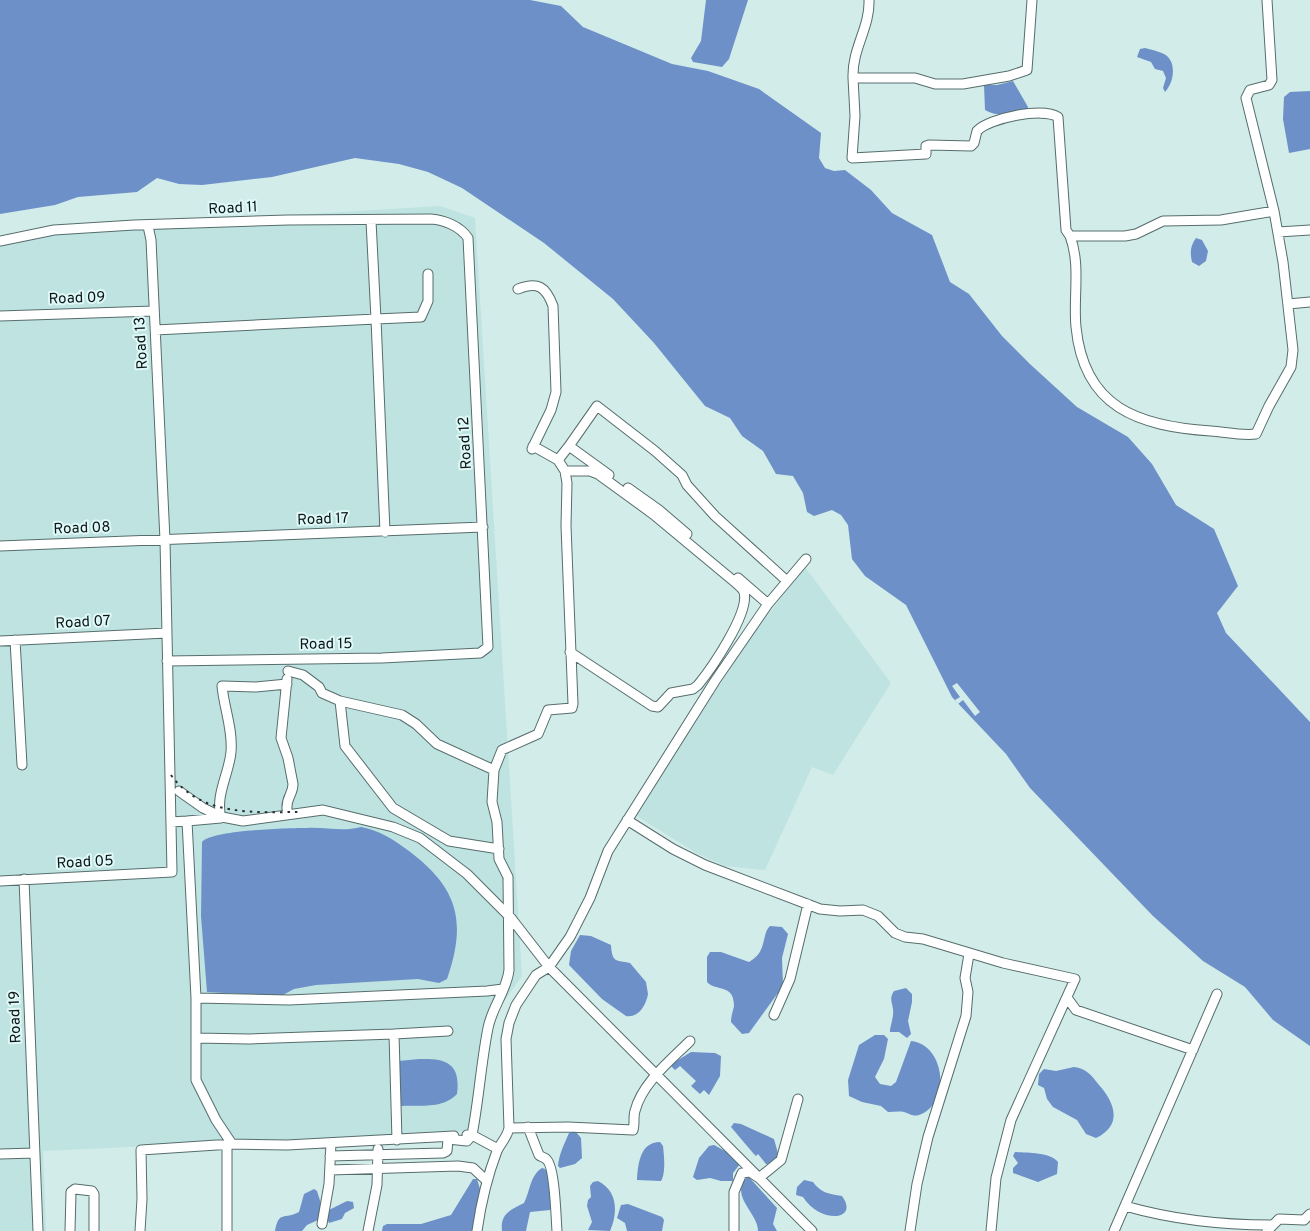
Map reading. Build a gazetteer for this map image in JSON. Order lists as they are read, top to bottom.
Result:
{
  "streets": {
    "street": [
      "Road 11",
      "Road 09",
      "Road 13",
      "Road 12",
      "Road 17",
      "Road 08",
      "Road 07",
      "Road 15",
      "Road 05",
      "Road 19"
    ]
  },
  "crossings": [
    ["Road 11", "Road 13"],
    ["Road 11", "Road 12"],
    ["Road 09", "Road 13"],
    ["Road 13", "Road 17"],
    ["Road 13", "Road 08"],
    ["Road 13", "Road 07"],
    ["Road 13", "Road 15"],
    ["Road 13", "Road 05"],
    ["Road 12", "Road 17"],
    ["Road 12", "Road 15"],
    ["Road 17", "Road 08"],
    ["Road 05", "Road 19"]
  ]
}
